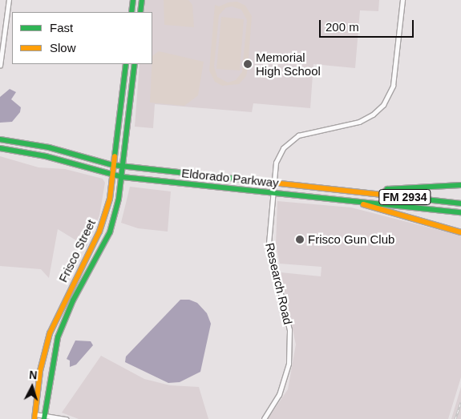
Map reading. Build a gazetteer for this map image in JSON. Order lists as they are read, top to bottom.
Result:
{
  "streets": {
    "main road": ["Eldorado Parkway", "FM 2934", "Frisco Street"],
    "street": ["Research Road"]
  },
  "crossings": [
    ["Eldorado Parkway", "Frisco Street"],
    ["Eldorado Parkway", "Research Road"]
  ],
  "places": ["Memorial High School", "Frisco Gun Club"],
  "legend": ["Fast", "Slow"],
  "scale_bar": "200 m",
  "north": "top"
}
